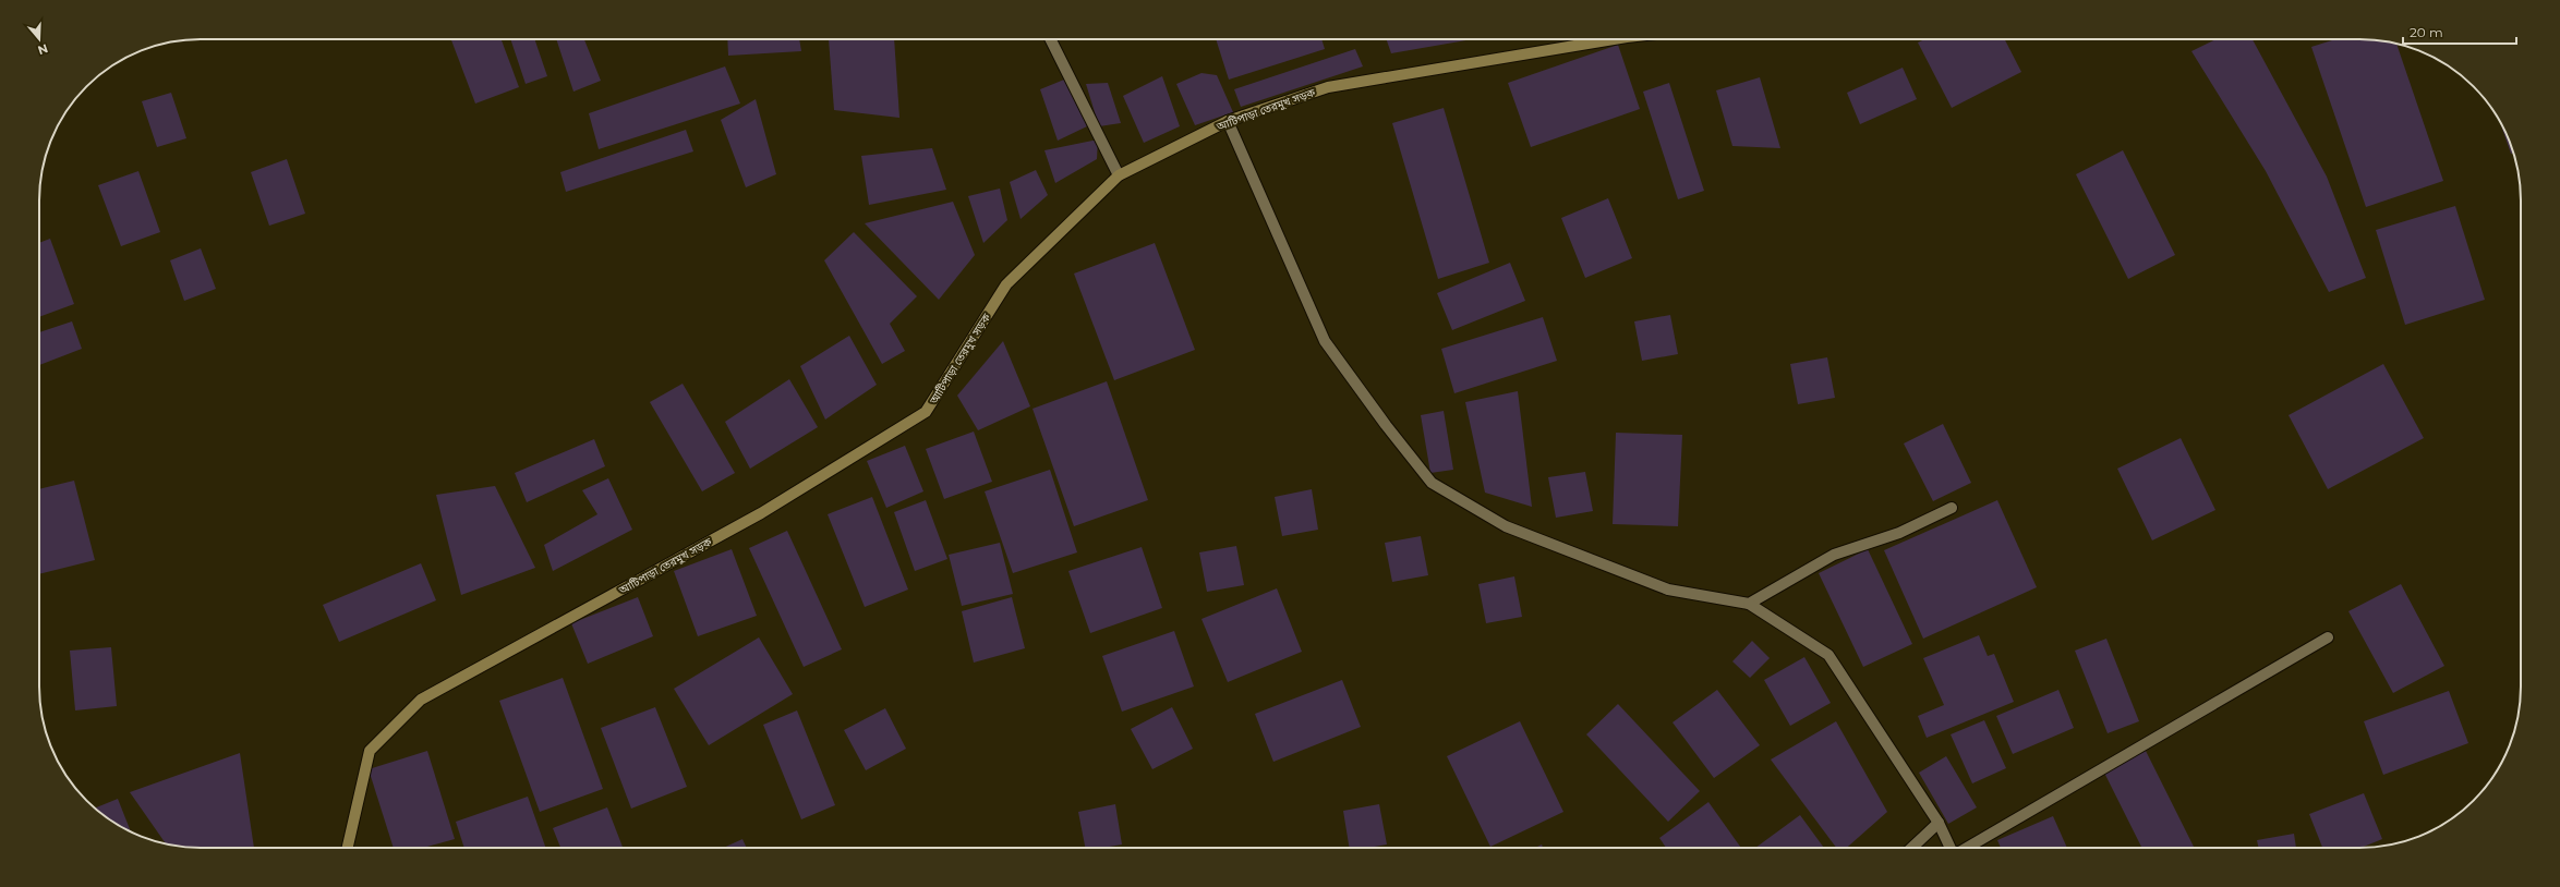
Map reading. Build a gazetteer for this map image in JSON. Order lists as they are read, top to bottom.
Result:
{
  "streets": {
    "main road": ["আটিপাড়া তেরমুখ সড়ক"]
  },
  "scale_bar": "20 m",
  "north": "bottom"
}
